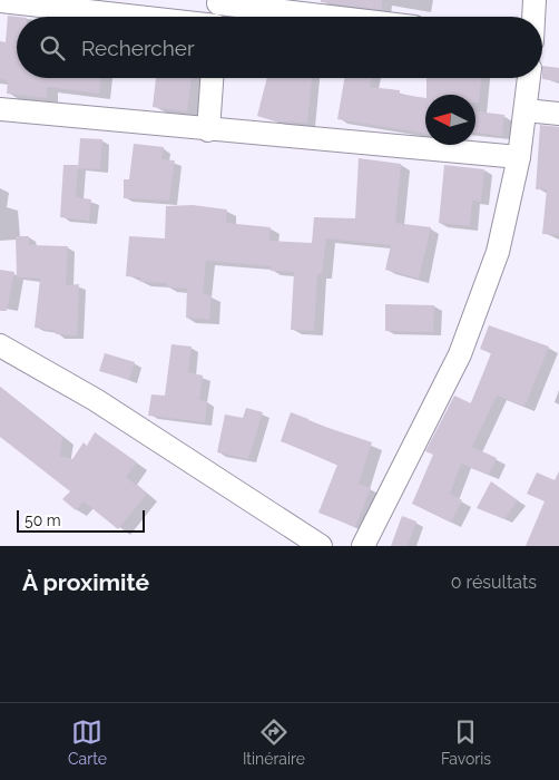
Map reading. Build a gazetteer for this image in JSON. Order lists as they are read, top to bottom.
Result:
{
  "scale_bar": "50 m",
  "north": "left",
  "page": {
    "search": "Rechercher",
    "scale": "50 m",
    "heading": ["À proximité", "0 résultats"],
    "nav": ["Carte", "Itinéraire", "Favoris"]
  }
}
